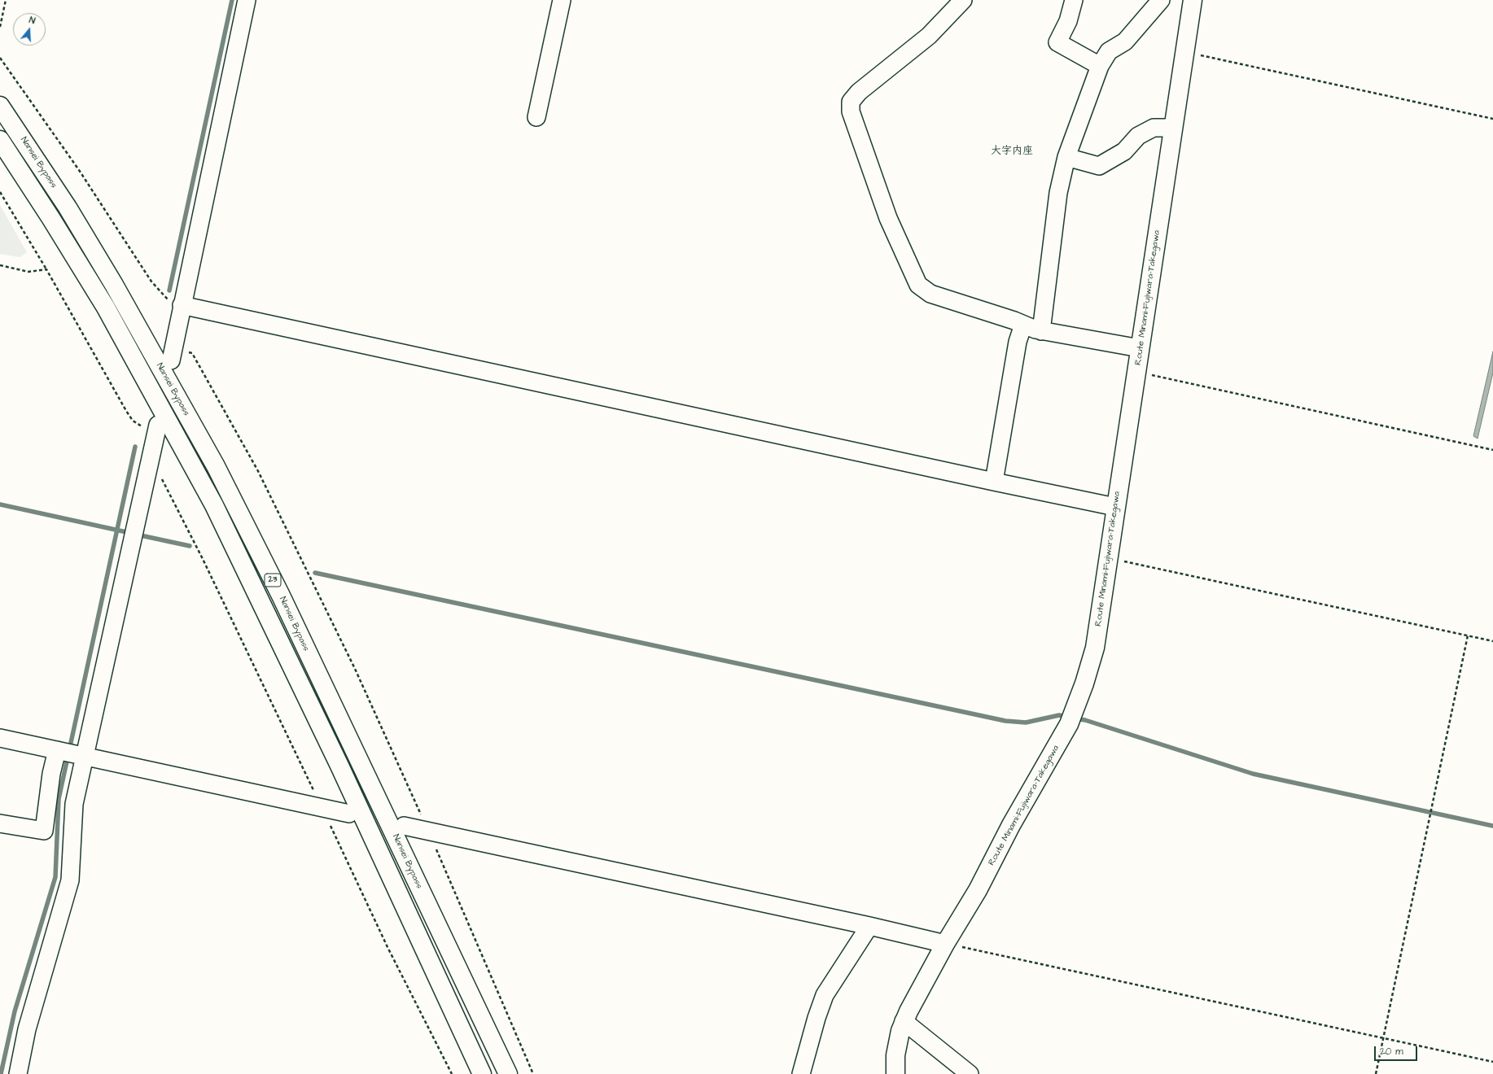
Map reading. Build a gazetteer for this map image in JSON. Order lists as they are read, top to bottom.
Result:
{
  "streets": {
    "main road": ["Nansei Bypass", "Route Minami-Fujiwara-Takegawa", "23"]
  },
  "districts": ["大字内座"],
  "scale_bar": "20 m",
  "north": "top"
}
